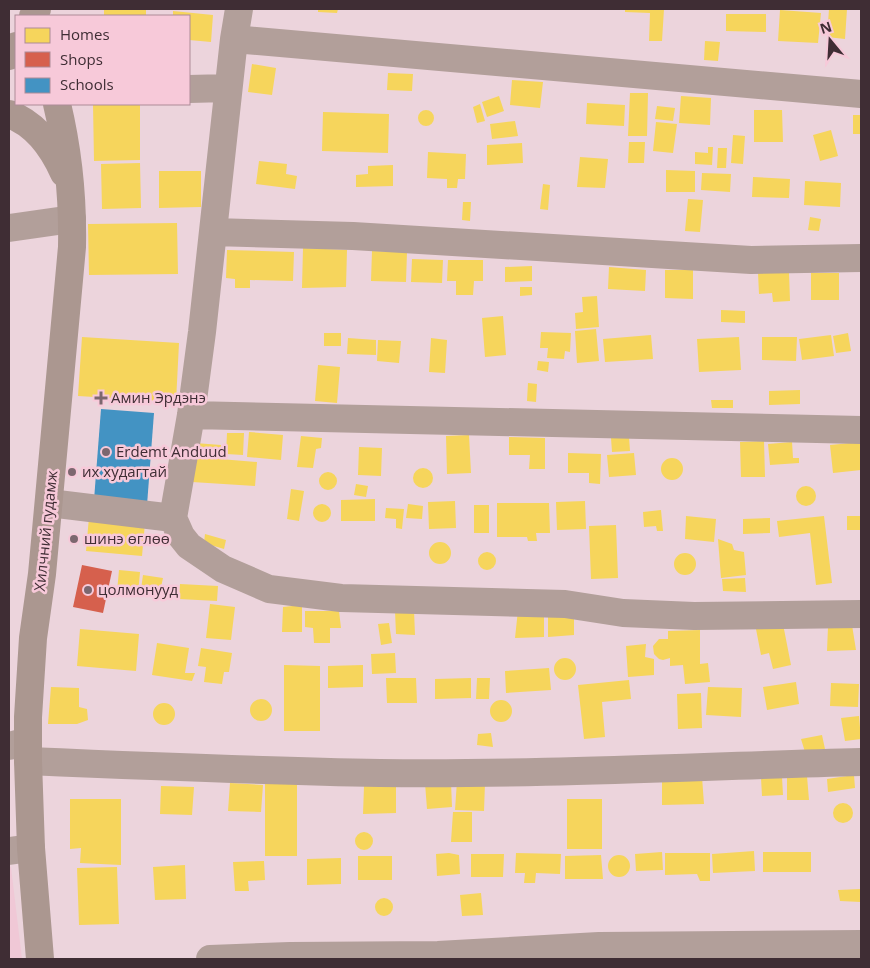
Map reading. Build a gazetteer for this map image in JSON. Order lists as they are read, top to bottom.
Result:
{
  "streets": {
    "main road": ["Хилчний гудамж"]
  },
  "places": {
    "health": ["Амин Эрдэнэ"],
    "other": [
      "Erdemt Anduud",
      "их худагтай",
      "шинэ өглөө",
      "цолмонууд"
    ]
  },
  "legend": ["Homes", "Shops", "Schools"],
  "north": "top"
}
